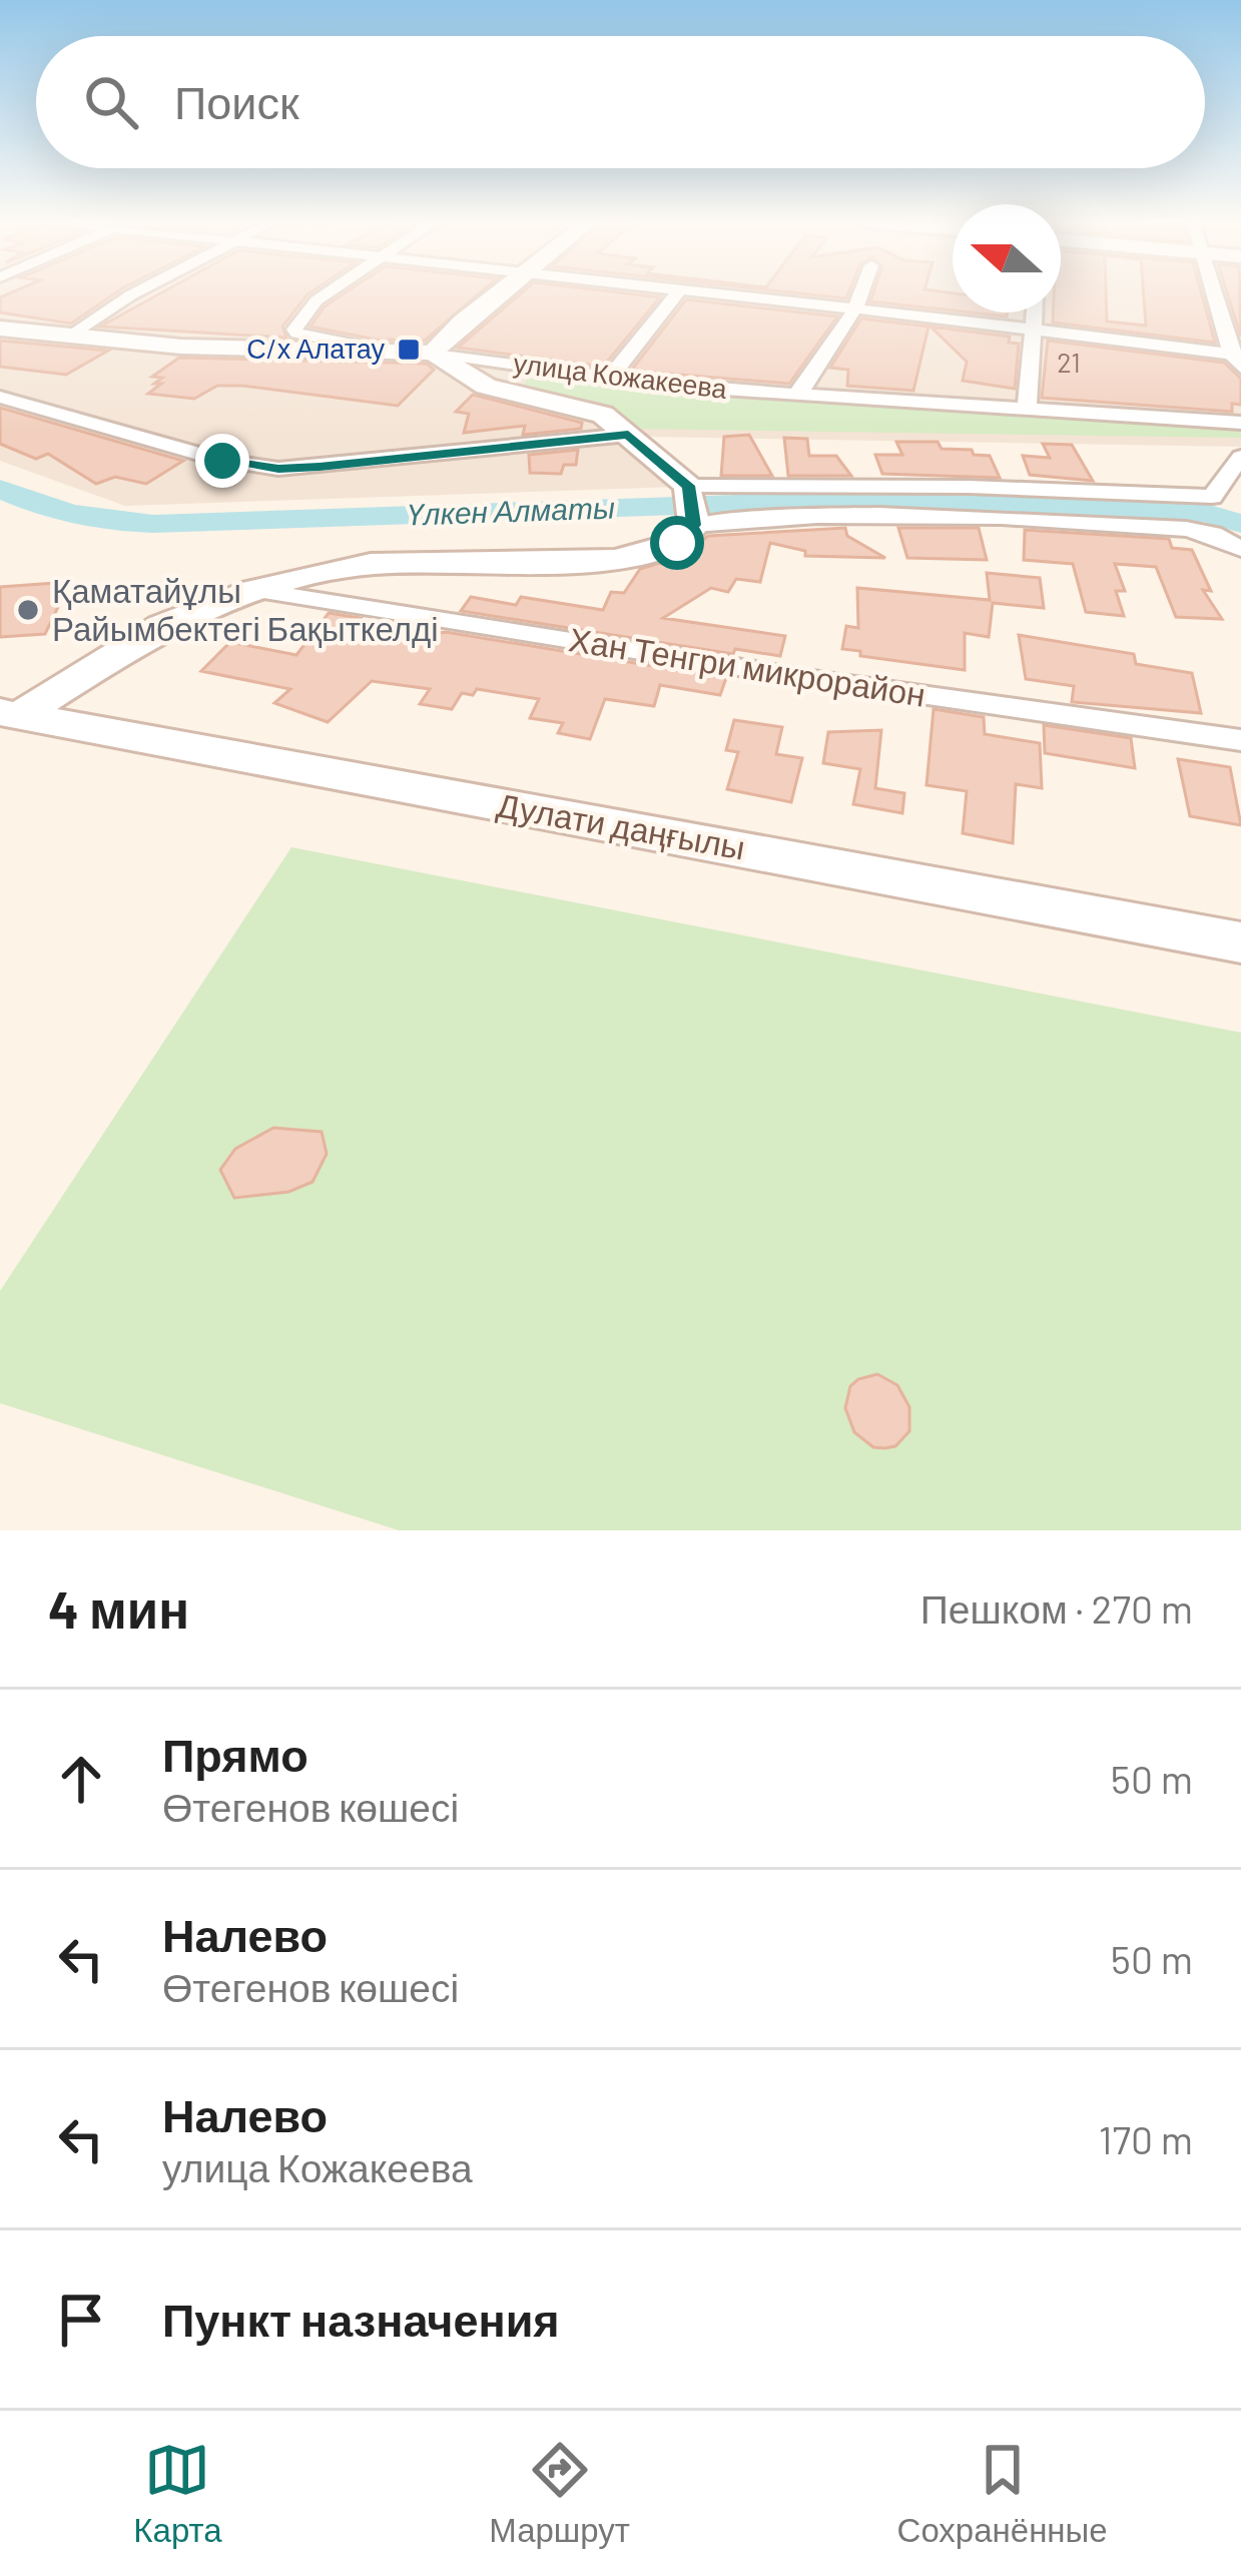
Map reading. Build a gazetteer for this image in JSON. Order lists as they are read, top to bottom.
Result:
{
  "streets": {
    "street": ["улица Кожакеева", "Хан Тенгри микрорайон", "Дулати даңғылы"]
  },
  "water": ["Үлкен Алматы"],
  "places": {
    "transit": ["С/х Алатау"],
    "other": ["Қаматайұлы Райымбектегі Бақыткелді"]
  },
  "house_numbers": ["21"],
  "north": "left",
  "page": {
    "search": "Поиск",
    "heading": ["4 мин", "Пешком · 270 m"],
    "list": [
      ["Прямо", "Өтегенов көшесі", "50 m"],
      ["Налево", "Өтегенов көшесі", "50 m"],
      ["Налево", "улица Кожакеева", "170 m"],
      "Пункт назначения"
    ],
    "nav": ["Карта", "Маршрут", "Сохранённые"]
  }
}
